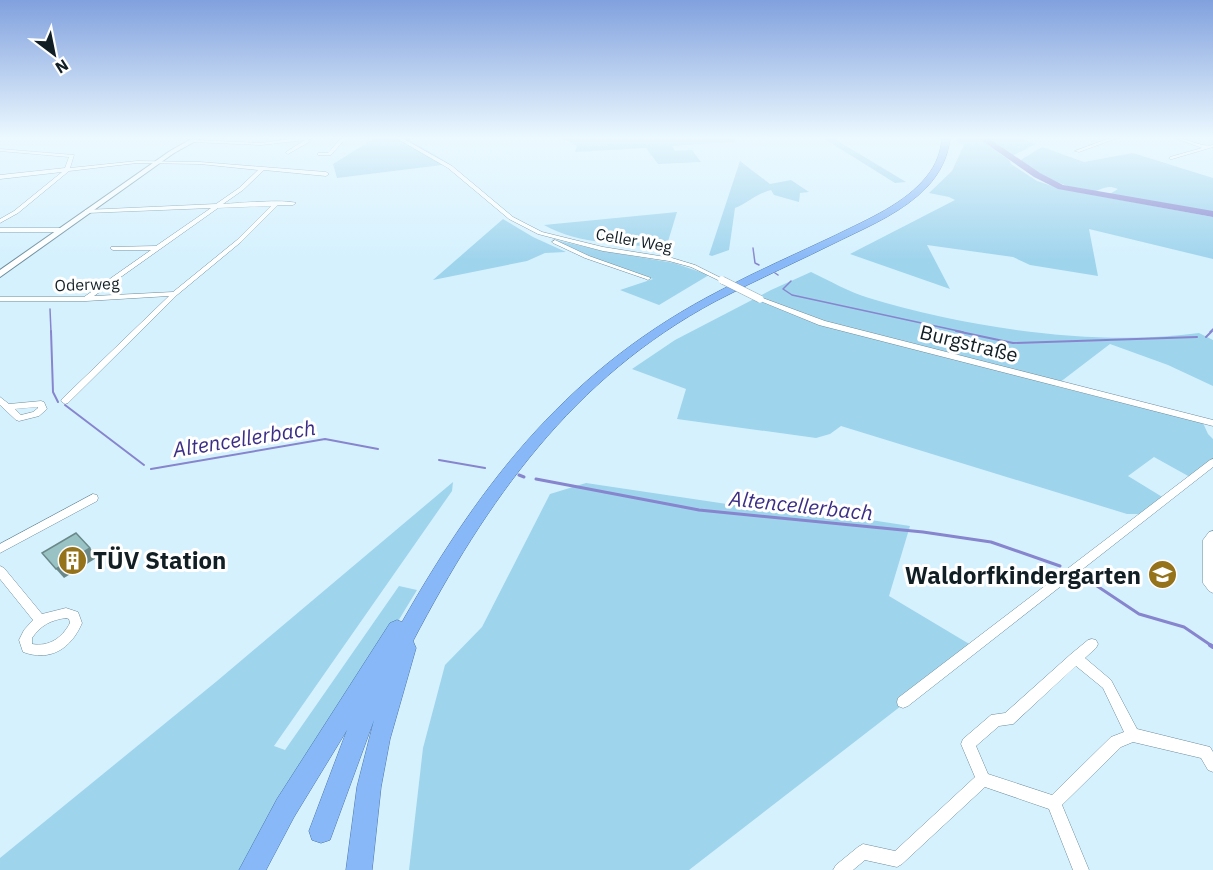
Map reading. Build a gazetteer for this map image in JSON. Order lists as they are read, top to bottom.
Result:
{
  "streets": {
    "street": ["Celler Weg", "Oderweg", "Burgstraße"]
  },
  "crossings": [
    ["Celler Weg", "Burgstraße"]
  ],
  "water": ["Altencellerbach"],
  "places": {
    "building": ["TÜV Station"],
    "school or university": ["Waldorfkindergarten"]
  },
  "north": "bottom right"
}
